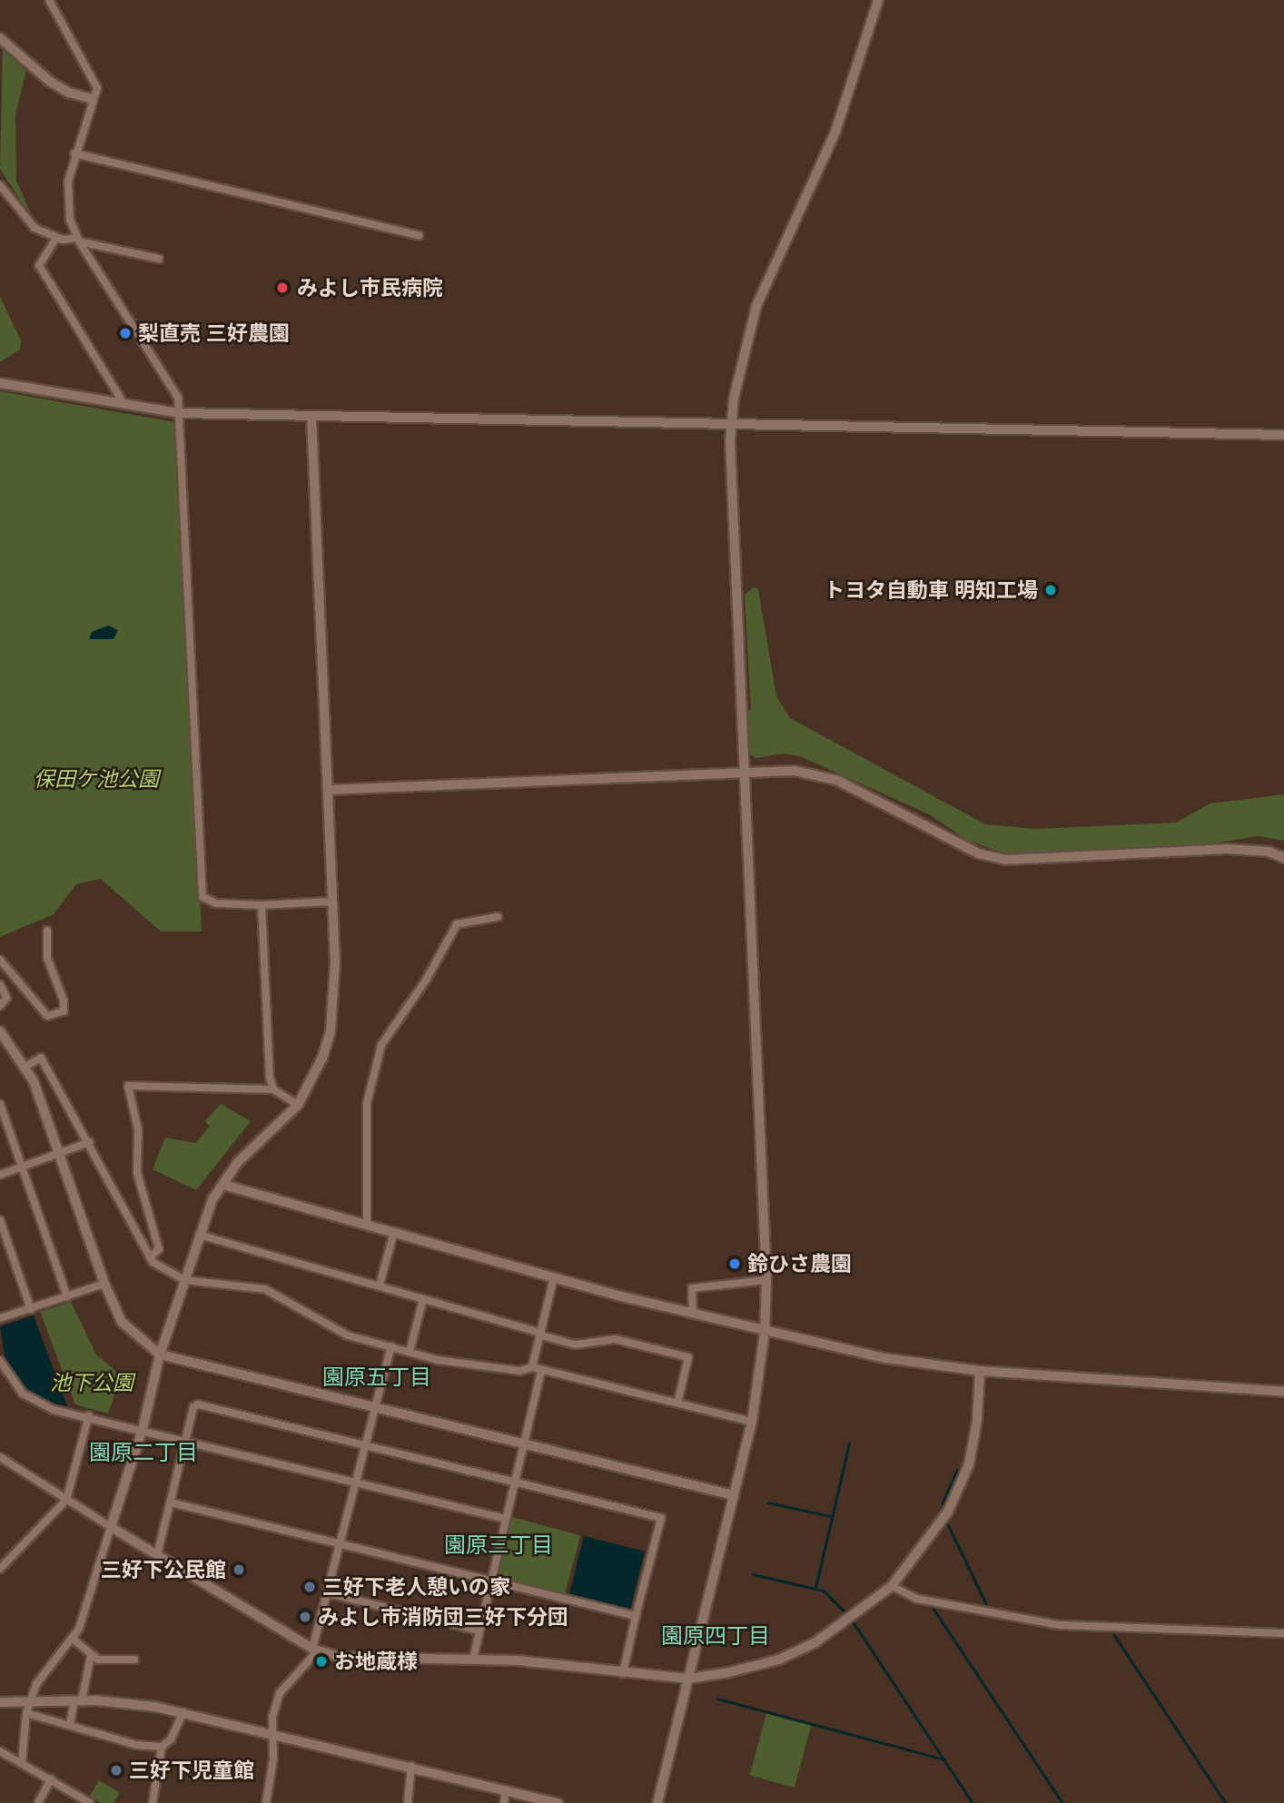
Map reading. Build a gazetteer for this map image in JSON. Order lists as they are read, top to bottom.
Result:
{
  "districts": [
    "園原五丁目",
    "園原二丁目",
    "園原三丁目",
    "園原四丁目"
  ],
  "parks": ["保田ケ池公園", "池下公園"],
  "places": [
    "みよし市民病院",
    "梨直売 三好農園",
    "トヨタ自動車 明知工場",
    "鈴ひさ農園",
    "三好下公民館",
    "三好下老人憩いの家",
    "みよし市消防団三好下分団",
    "お地蔵様",
    "三好下児童館"
  ]
}
